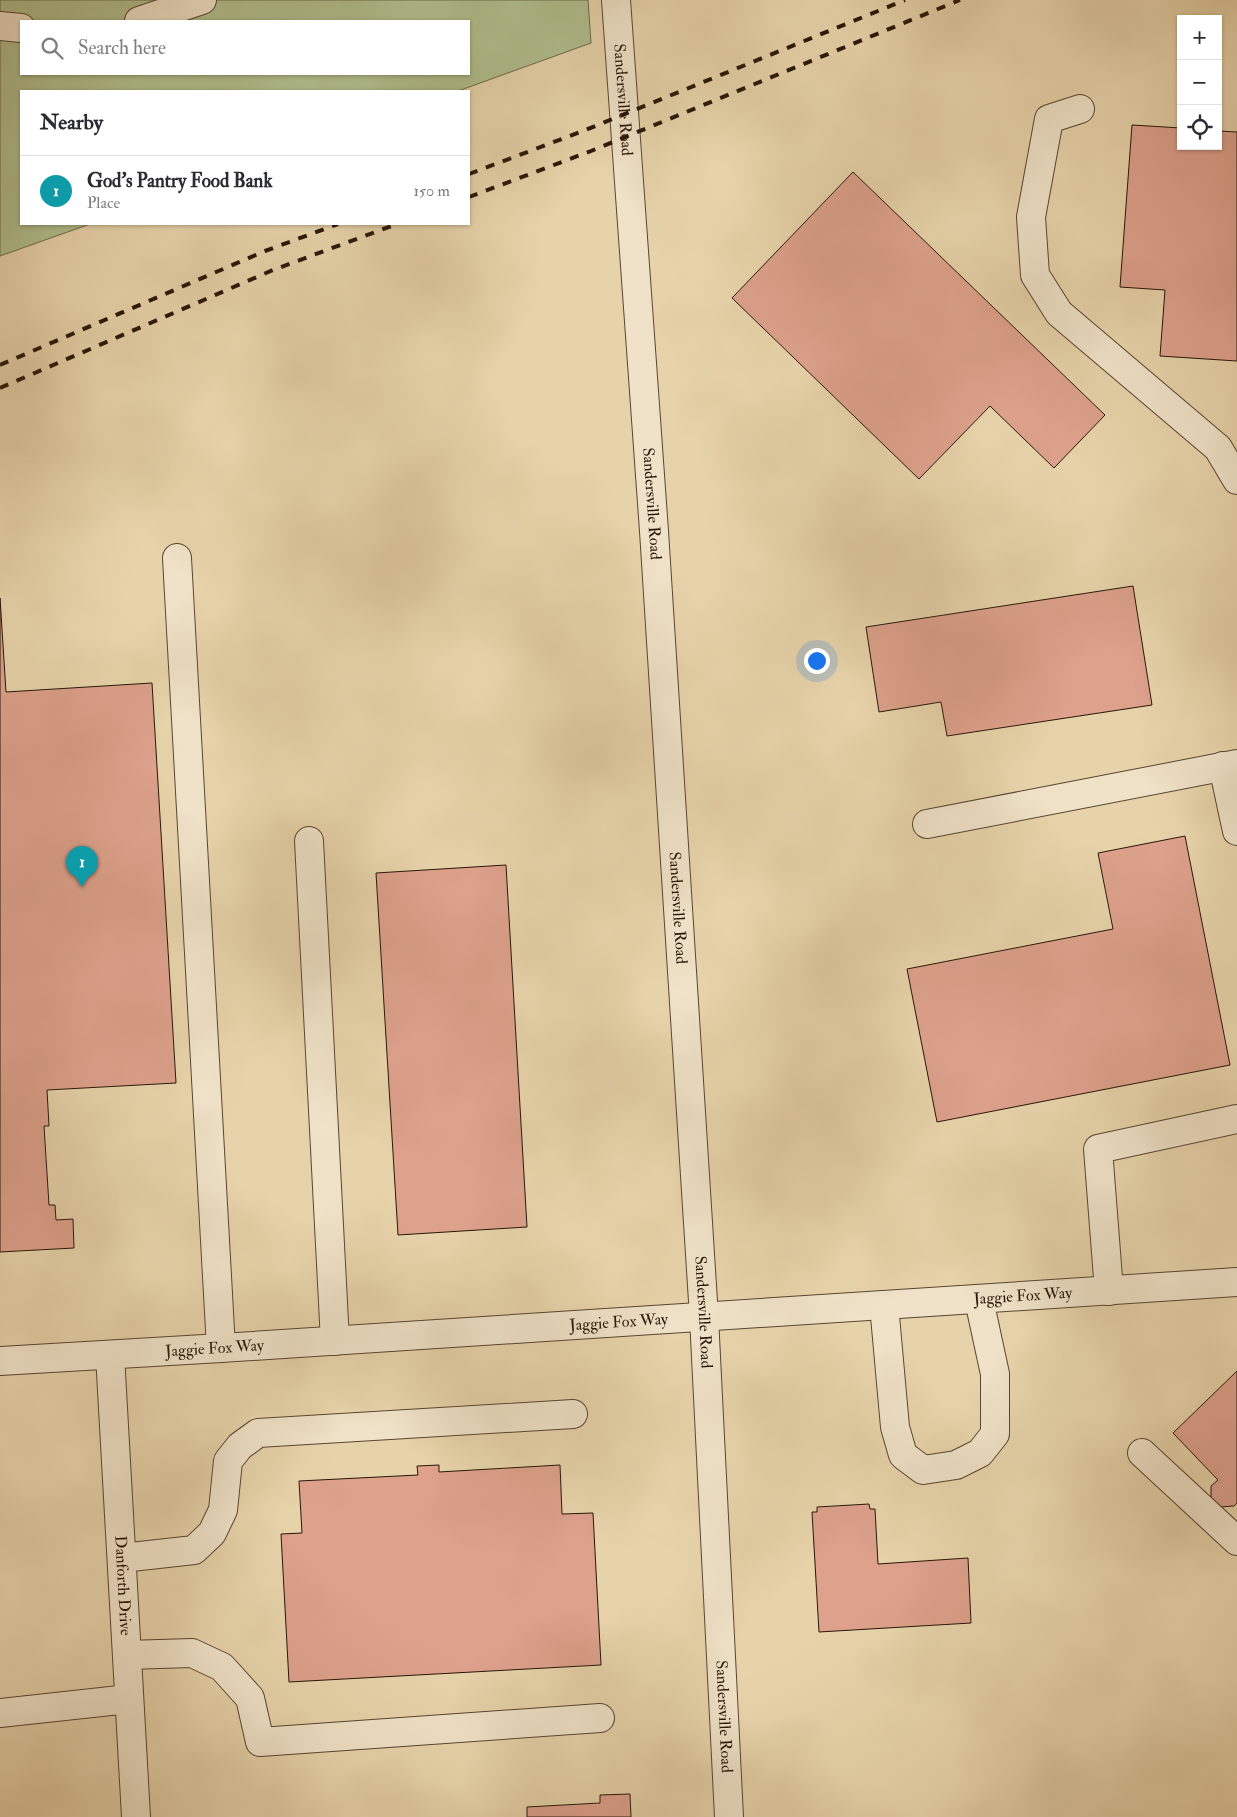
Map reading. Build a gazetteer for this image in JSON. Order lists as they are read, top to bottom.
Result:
{
  "streets": {
    "street": ["Sandersville Road", "Jaggie Fox Way", "Danforth Drive"]
  },
  "crossings": [
    ["Sandersville Road", "Jaggie Fox Way"],
    ["Jaggie Fox Way", "Danforth Drive"]
  ],
  "page": {
    "map_buttons": ["+", "−"],
    "search": "Search here",
    "heading": "Nearby",
    "list": [
      {
        "mark": "1",
        "name": "God's Pantry Food Bank",
        "note": "Place",
        "value": "150 m"
      }
    ],
    "pins": "1"
  }
}
